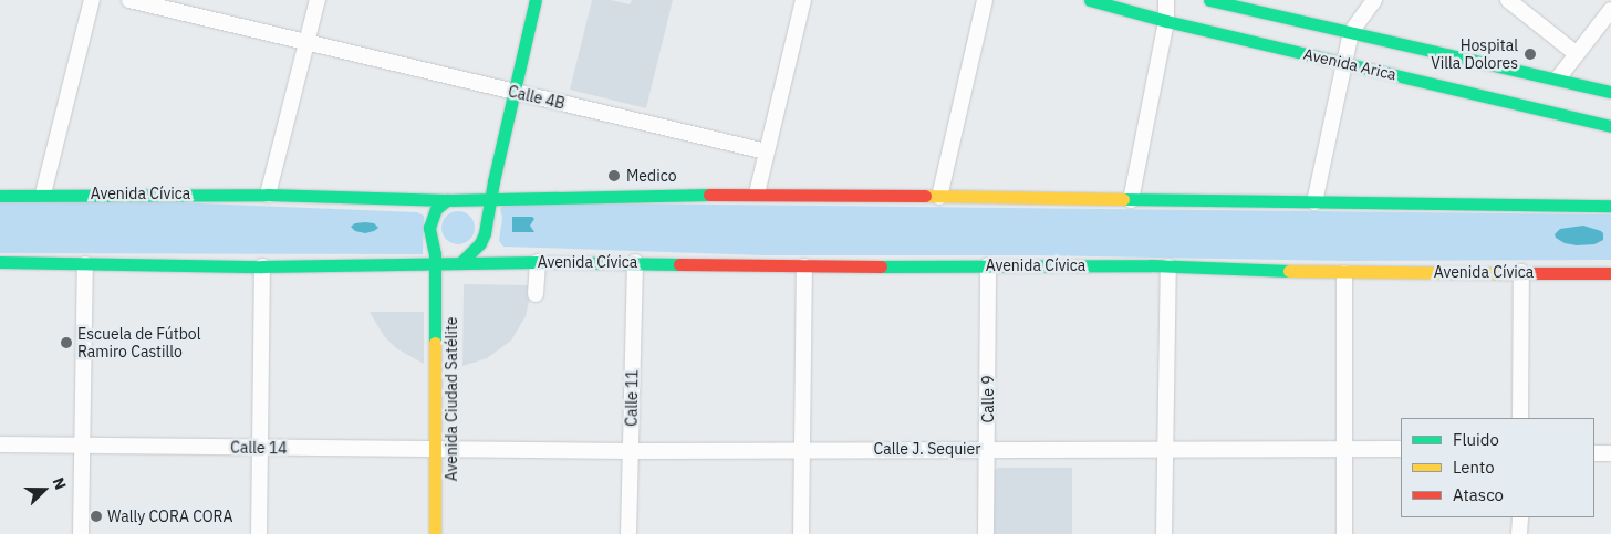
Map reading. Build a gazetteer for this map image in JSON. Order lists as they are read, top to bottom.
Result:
{
  "streets": {
    "main road": ["Avenida Arica", "Avenida Cívica", "Avenida Ciudad Satélite"],
    "street": [
      "Calle 4B",
      "Calle 11",
      "Calle 9",
      "Calle 14",
      "Calle J. Sequier"
    ]
  },
  "crossings": [
    ["Avenida Cívica", "Calle 11"],
    ["Avenida Cívica", "Avenida Ciudad Satélite"],
    ["Avenida Cívica", "Calle 9"],
    ["Calle 11", "Calle J. Sequier"],
    ["Avenida Ciudad Satélite", "Calle 14"],
    ["Avenida Ciudad Satélite", "Calle J. Sequier"],
    ["Calle 9", "Calle J. Sequier"],
    ["Calle 14", "Calle J. Sequier"]
  ],
  "places": [
    "Hospital Villa Dolores",
    "Medico",
    "Escuela de Fútbol Ramiro Castillo",
    "Wally CORA CORA"
  ],
  "legend": ["Fluido", "Lento", "Atasco"],
  "north": "right"
}
